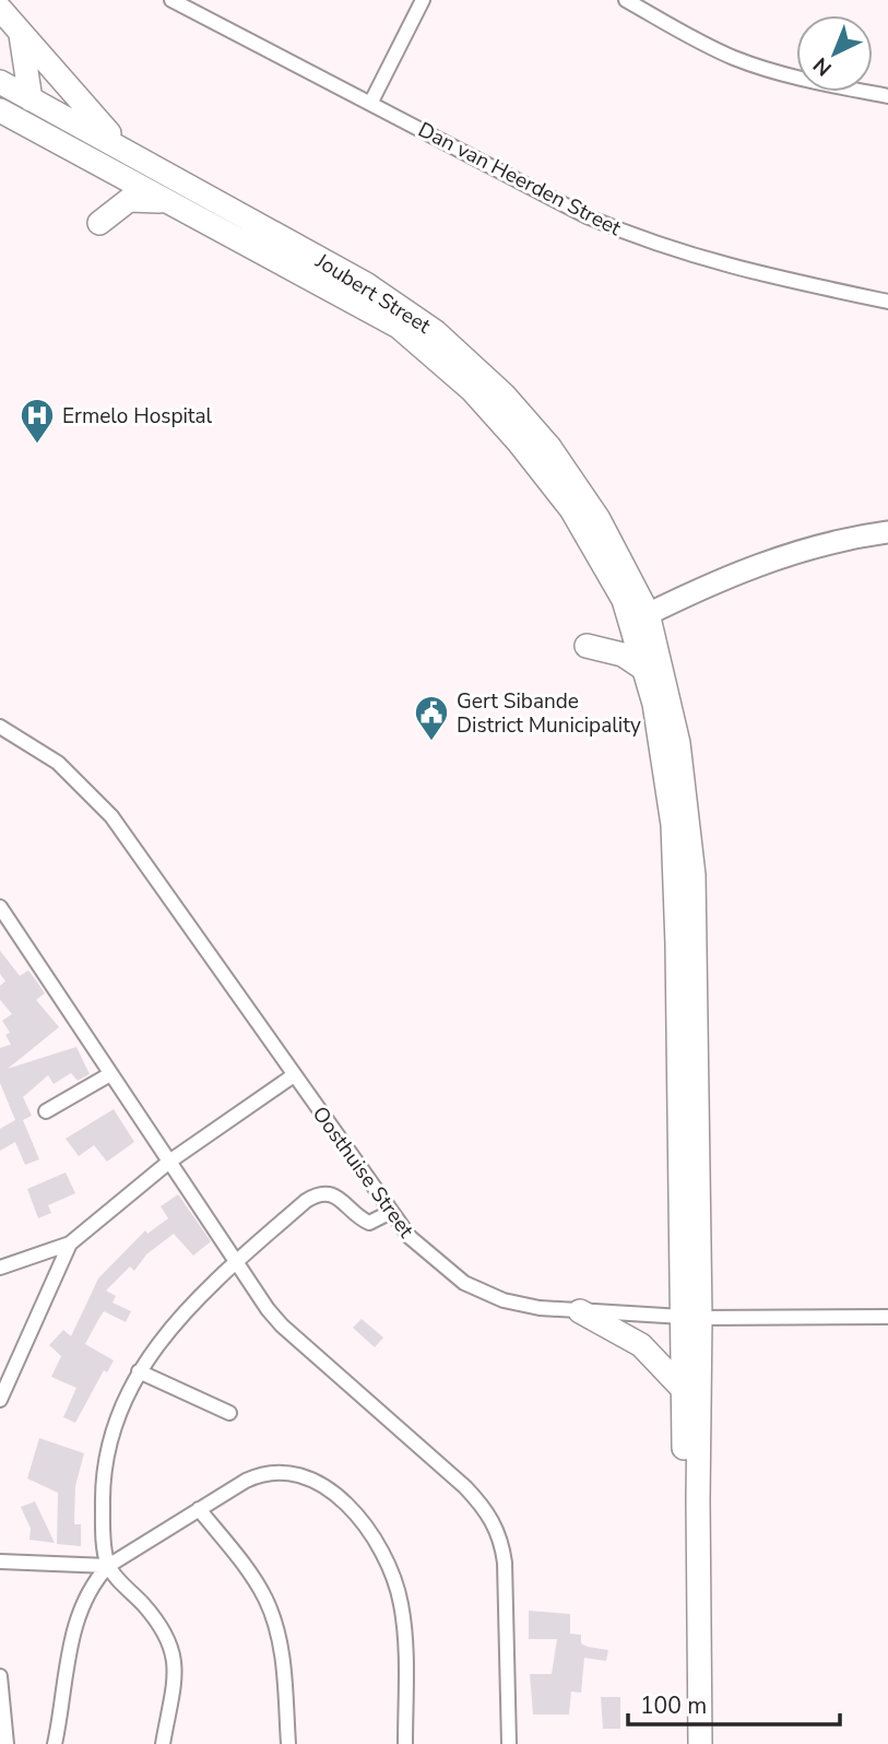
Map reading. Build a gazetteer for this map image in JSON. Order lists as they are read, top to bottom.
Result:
{
  "streets": {
    "highway": ["Joubert Street"],
    "street": ["Dan van Heerden Street", "Oosthuise Street"]
  },
  "places": {
    "hospital": ["Ermelo Hospital"],
    "public building": ["Gert Sibande District Municipality"]
  },
  "scale_bar": "100 m",
  "north": "bottom left"
}
